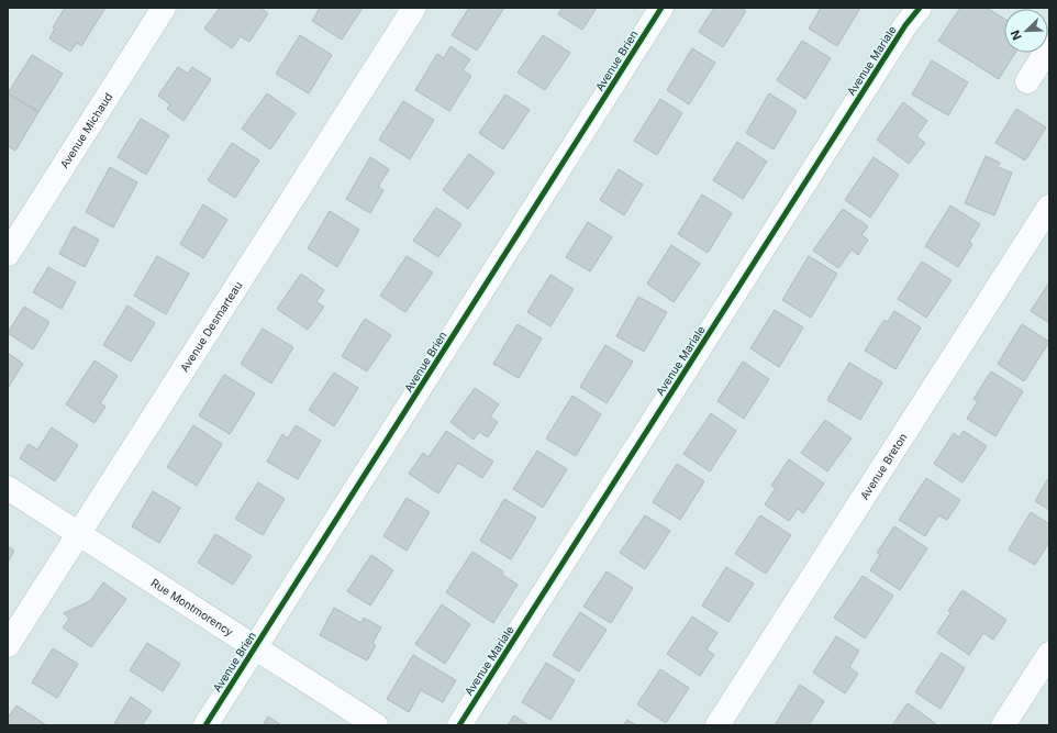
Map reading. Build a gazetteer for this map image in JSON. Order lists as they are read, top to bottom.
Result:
{
  "streets": {
    "street": [
      "Avenue Brien",
      "Avenue Mariale",
      "Avenue Michaud",
      "Avenue Desmarteau",
      "Avenue Breton",
      "Rue Montmorency"
    ]
  },
  "crossings": [
    ["Avenue Brien", "Rue Montmorency"],
    ["Avenue Desmarteau", "Rue Montmorency"]
  ],
  "north": "bottom left"
}
